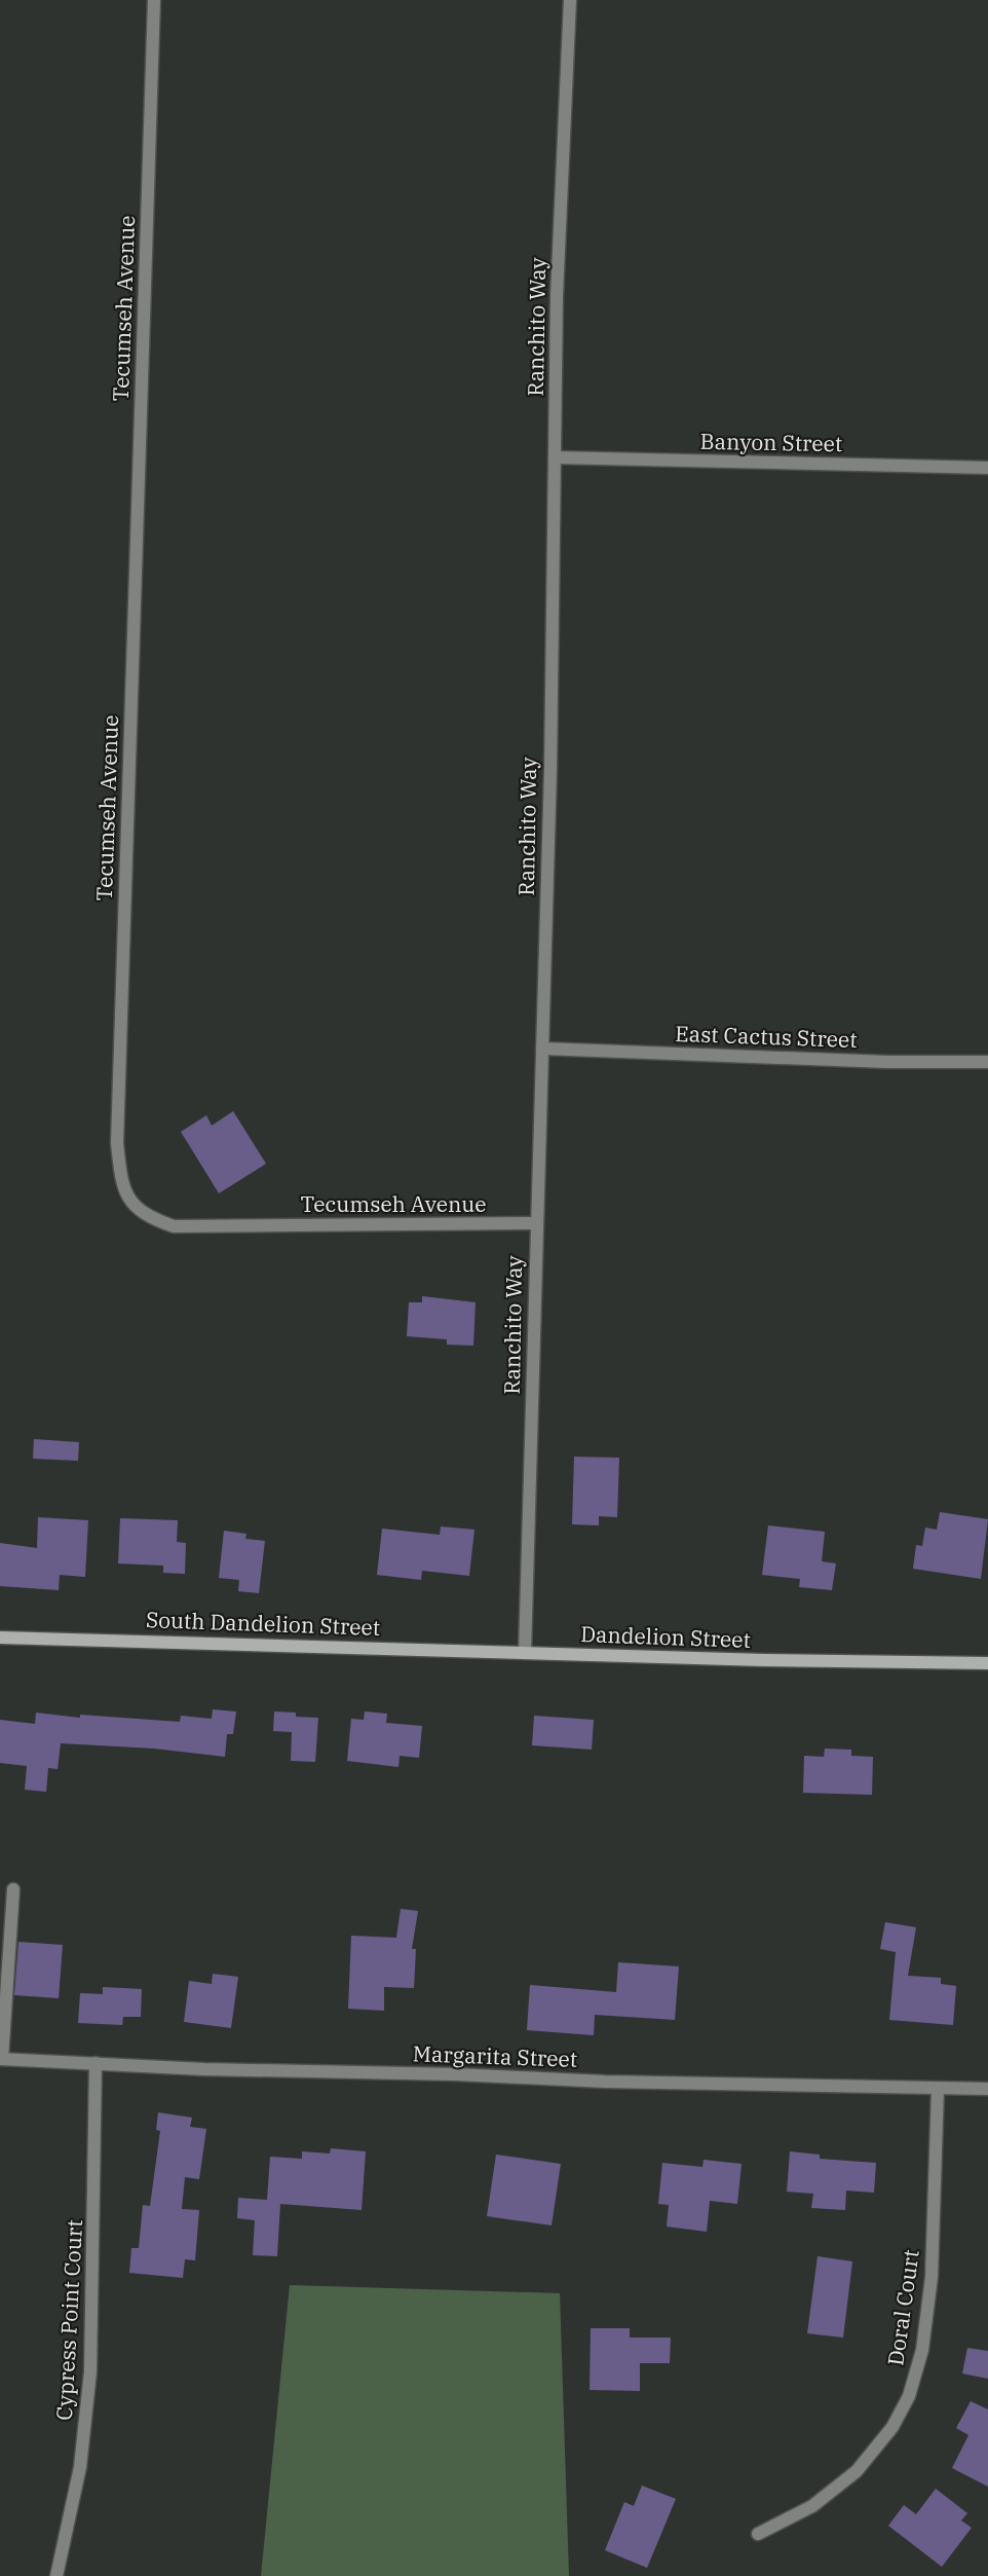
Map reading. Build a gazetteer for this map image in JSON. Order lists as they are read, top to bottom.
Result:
{
  "streets": {
    "street": [
      "Tecumseh Avenue",
      "Ranchito Way",
      "Banyon Street",
      "East Cactus Street",
      "South Dandelion Street",
      "Dandelion Street",
      "Margarita Street",
      "Doral Court",
      "Cypress Point Court"
    ]
  },
  "crossings": [
    ["Tecumseh Avenue", "Ranchito Way"],
    ["Ranchito Way", "Banyon Street"],
    ["Ranchito Way", "East Cactus Street"],
    ["Ranchito Way", "South Dandelion Street"],
    ["Ranchito Way", "Dandelion Street"],
    ["South Dandelion Street", "Dandelion Street"],
    ["Margarita Street", "Doral Court"],
    ["Margarita Street", "Cypress Point Court"]
  ]
}
